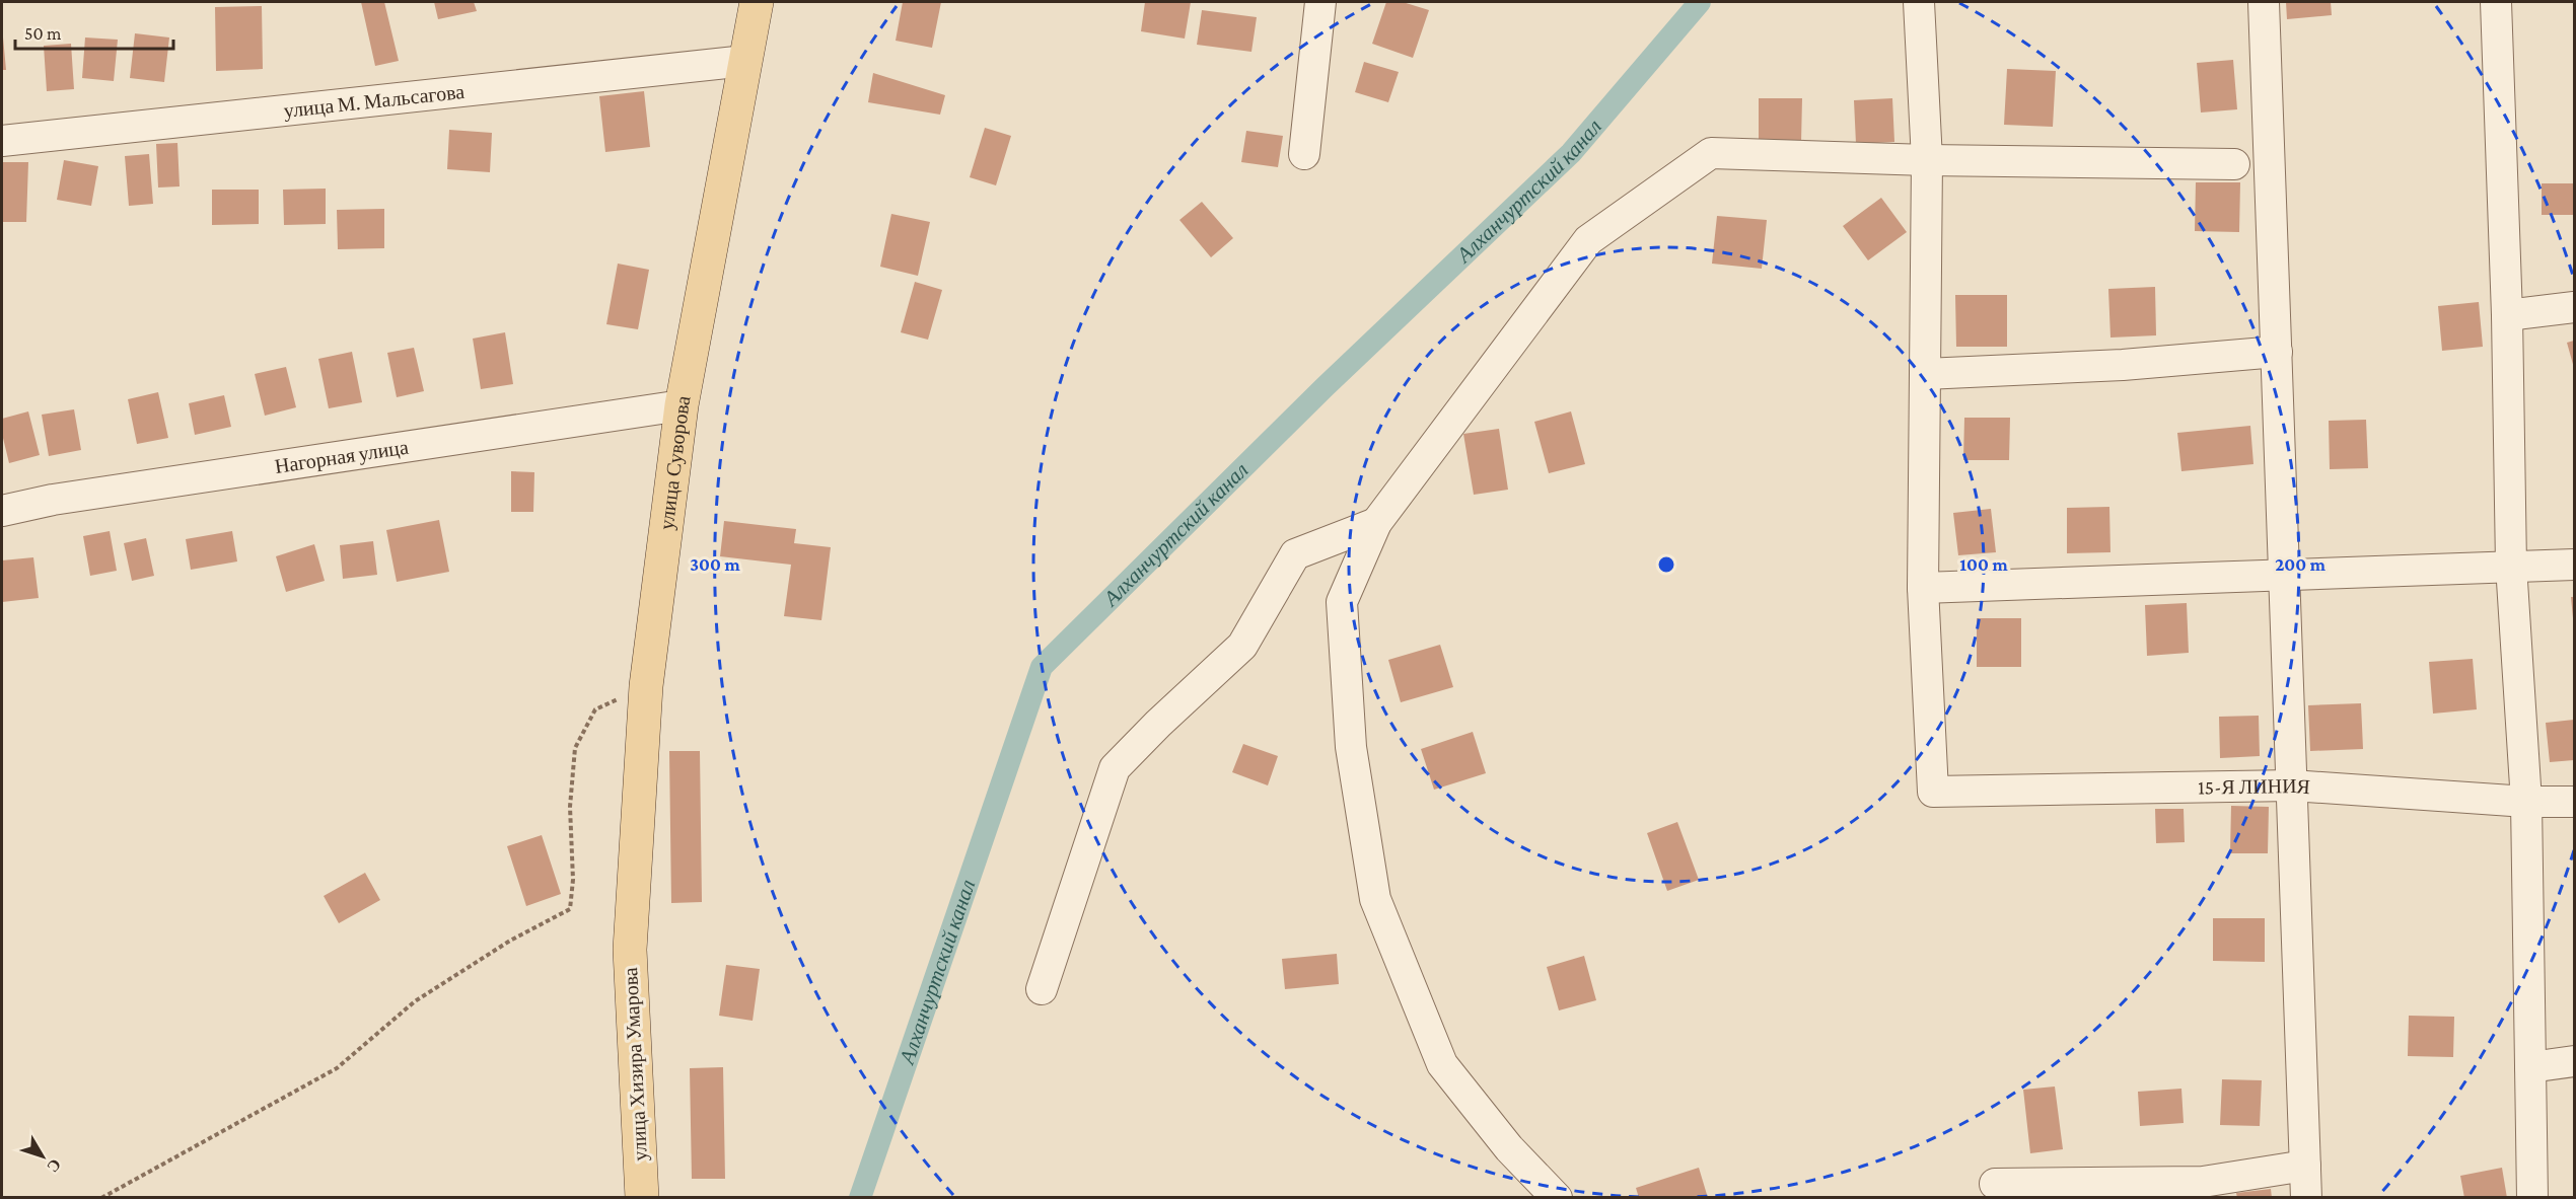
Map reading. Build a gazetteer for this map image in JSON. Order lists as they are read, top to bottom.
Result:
{
  "streets": {
    "main road": ["улица Суворова", "улица Хизира Умарова"],
    "street": ["улица М. Мальсагова", "Нагорная улица", "15-Я ЛИНИЯ"]
  },
  "crossings": [
    ["улица М. Мальсагова", "улица Суворова"],
    ["Нагорная улица", "улица Суворова"],
    ["улица Суворова", "улица Хизира Умарова"]
  ],
  "water": ["Алханчуртский канал"],
  "scale_bar": "50 m",
  "north": "bottom right",
  "rings": ["100 m", "200 m", "300 m"]
}
